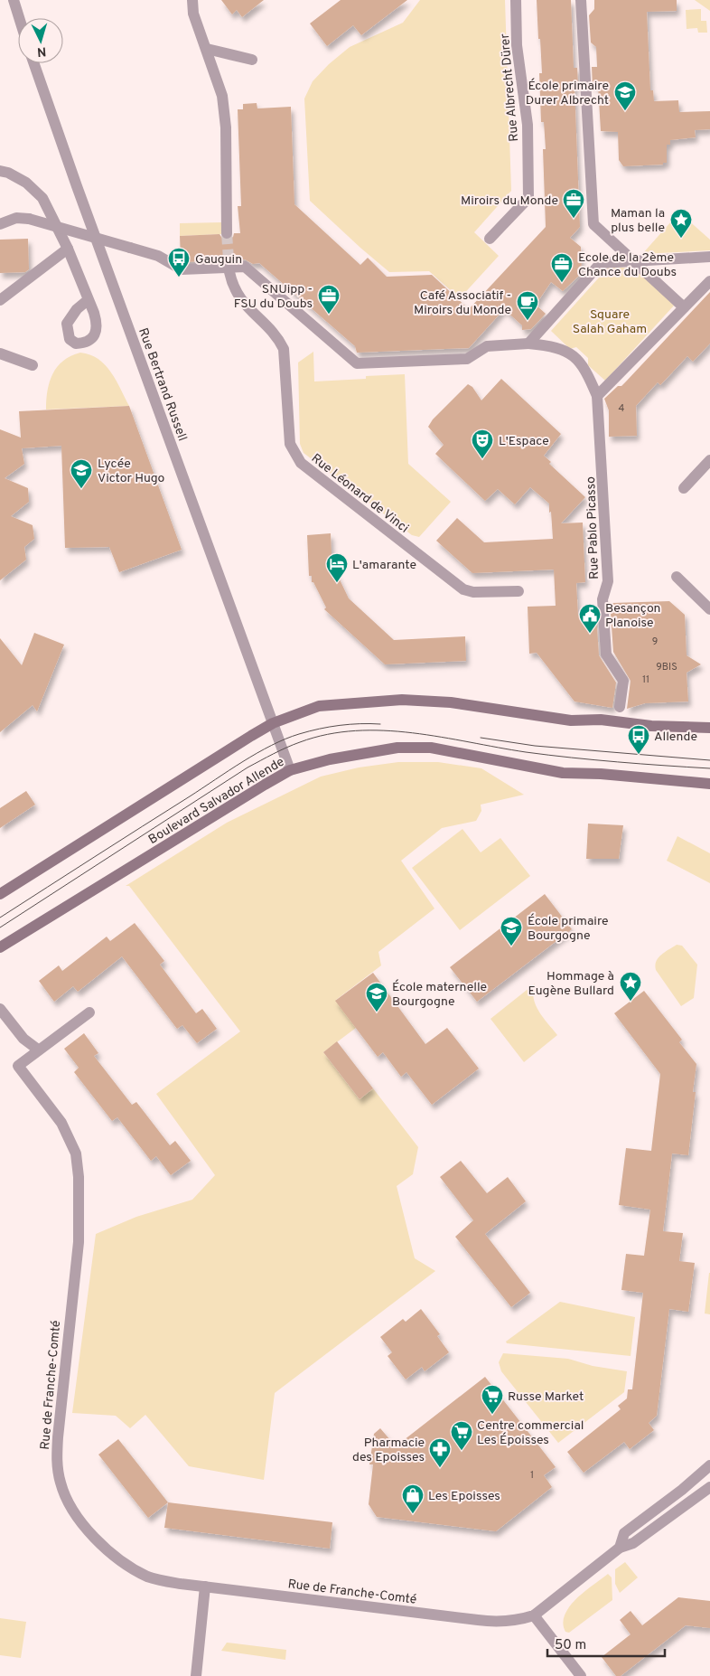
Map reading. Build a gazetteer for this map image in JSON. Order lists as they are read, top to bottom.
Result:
{
  "streets": {
    "street": [
      "Rue Albrecht Dürer",
      "Rue Bertrand Russell",
      "Rue Léonard de Vinci",
      "Rue Pablo Picasso",
      "Boulevard Salvador Allende",
      "Rue de Franche-Comté"
    ]
  },
  "crossings": [
    ["Rue Bertrand Russell", "Boulevard Salvador Allende"]
  ],
  "parks": ["Square Salah Gaham"],
  "places": {
    "school or university": [
      "École primaire Durer Albrecht",
      "Lycée Victor Hugo",
      "École primaire Bourgogne",
      "École maternelle Bourgogne"
    ],
    "office": ["Miroirs du Monde", "Ecole de la 2ème Chance du Doubs", "SNUipp - FSU du Doubs"],
    "place": ["Maman la plus belle", "Hommage à Eugène Bullard"],
    "bus stop": ["Gauguin", "Allende"],
    "cafe": ["Café Associatif - Miroirs du Monde"],
    "theatre": ["L'Espace"],
    "hotel": ["L'amarante"],
    "public building": ["Besançon Planoise"],
    "supermarket": ["Russe Market", "Centre commercial Les Époisses"],
    "pharmacy": ["Pharmacie des Epoisses"],
    "shop": ["Les Epoisses"]
  },
  "house_numbers": [
    "4",
    "9",
    "9BIS",
    "11",
    "1"
  ],
  "scale_bar": "50 m",
  "north": "bottom"
}
